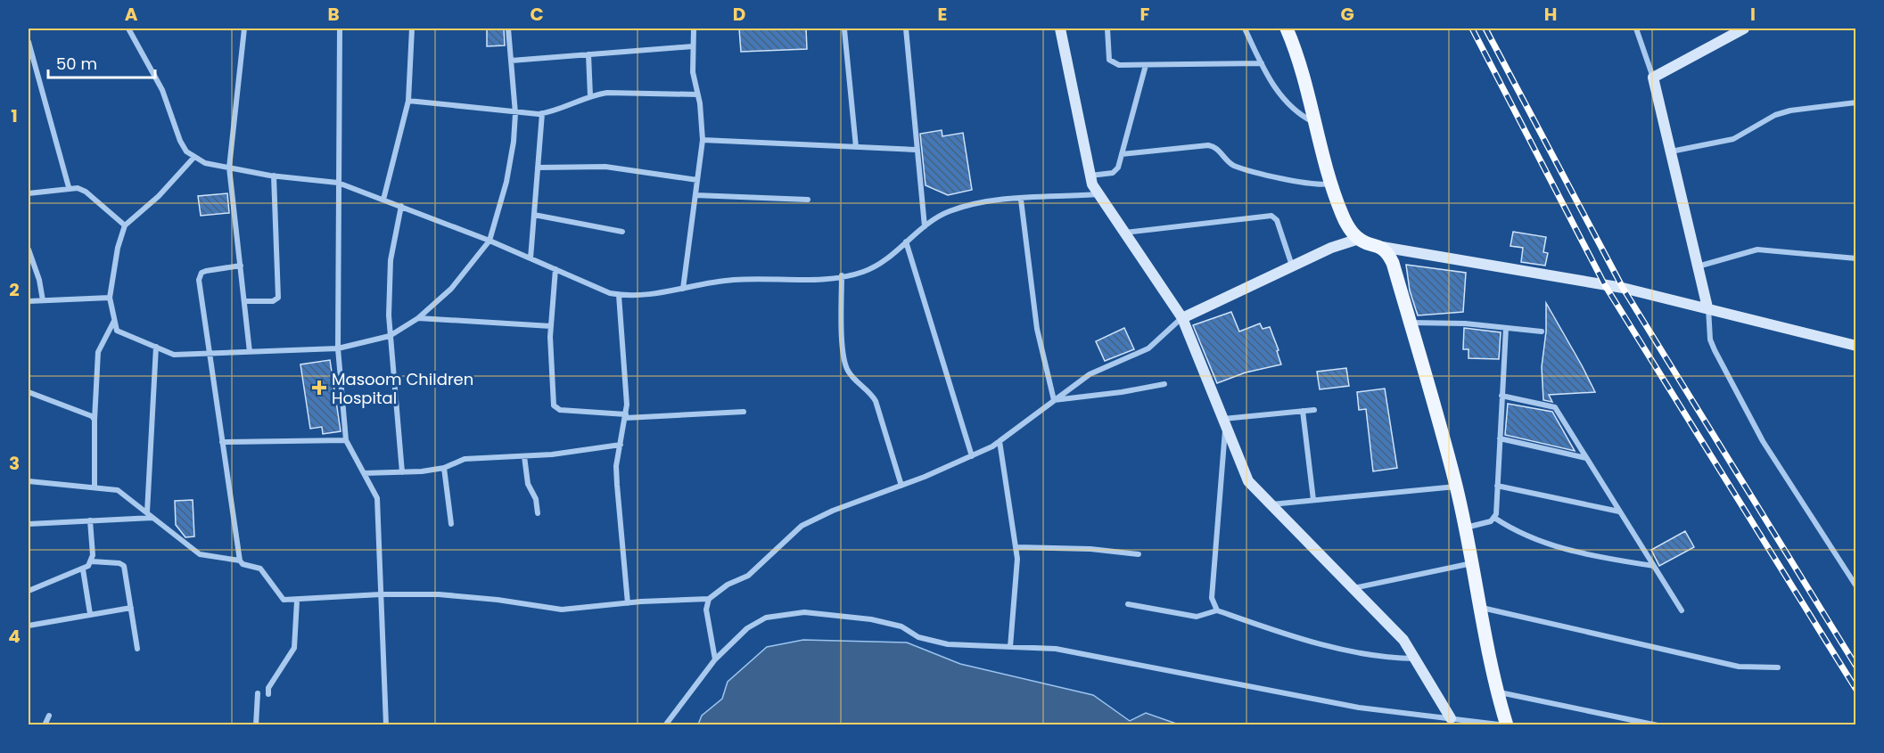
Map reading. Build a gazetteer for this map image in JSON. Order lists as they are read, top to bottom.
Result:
{
  "places": {
    "health": ["Masoom Children Hospital"]
  },
  "scale_bar": "50 m",
  "grid": {
    "columns": [
      "A",
      "B",
      "C",
      "D",
      "E",
      "F",
      "G",
      "H",
      "I"
    ],
    "rows": [
      "1",
      "2",
      "3",
      "4"
    ]
  }
}
